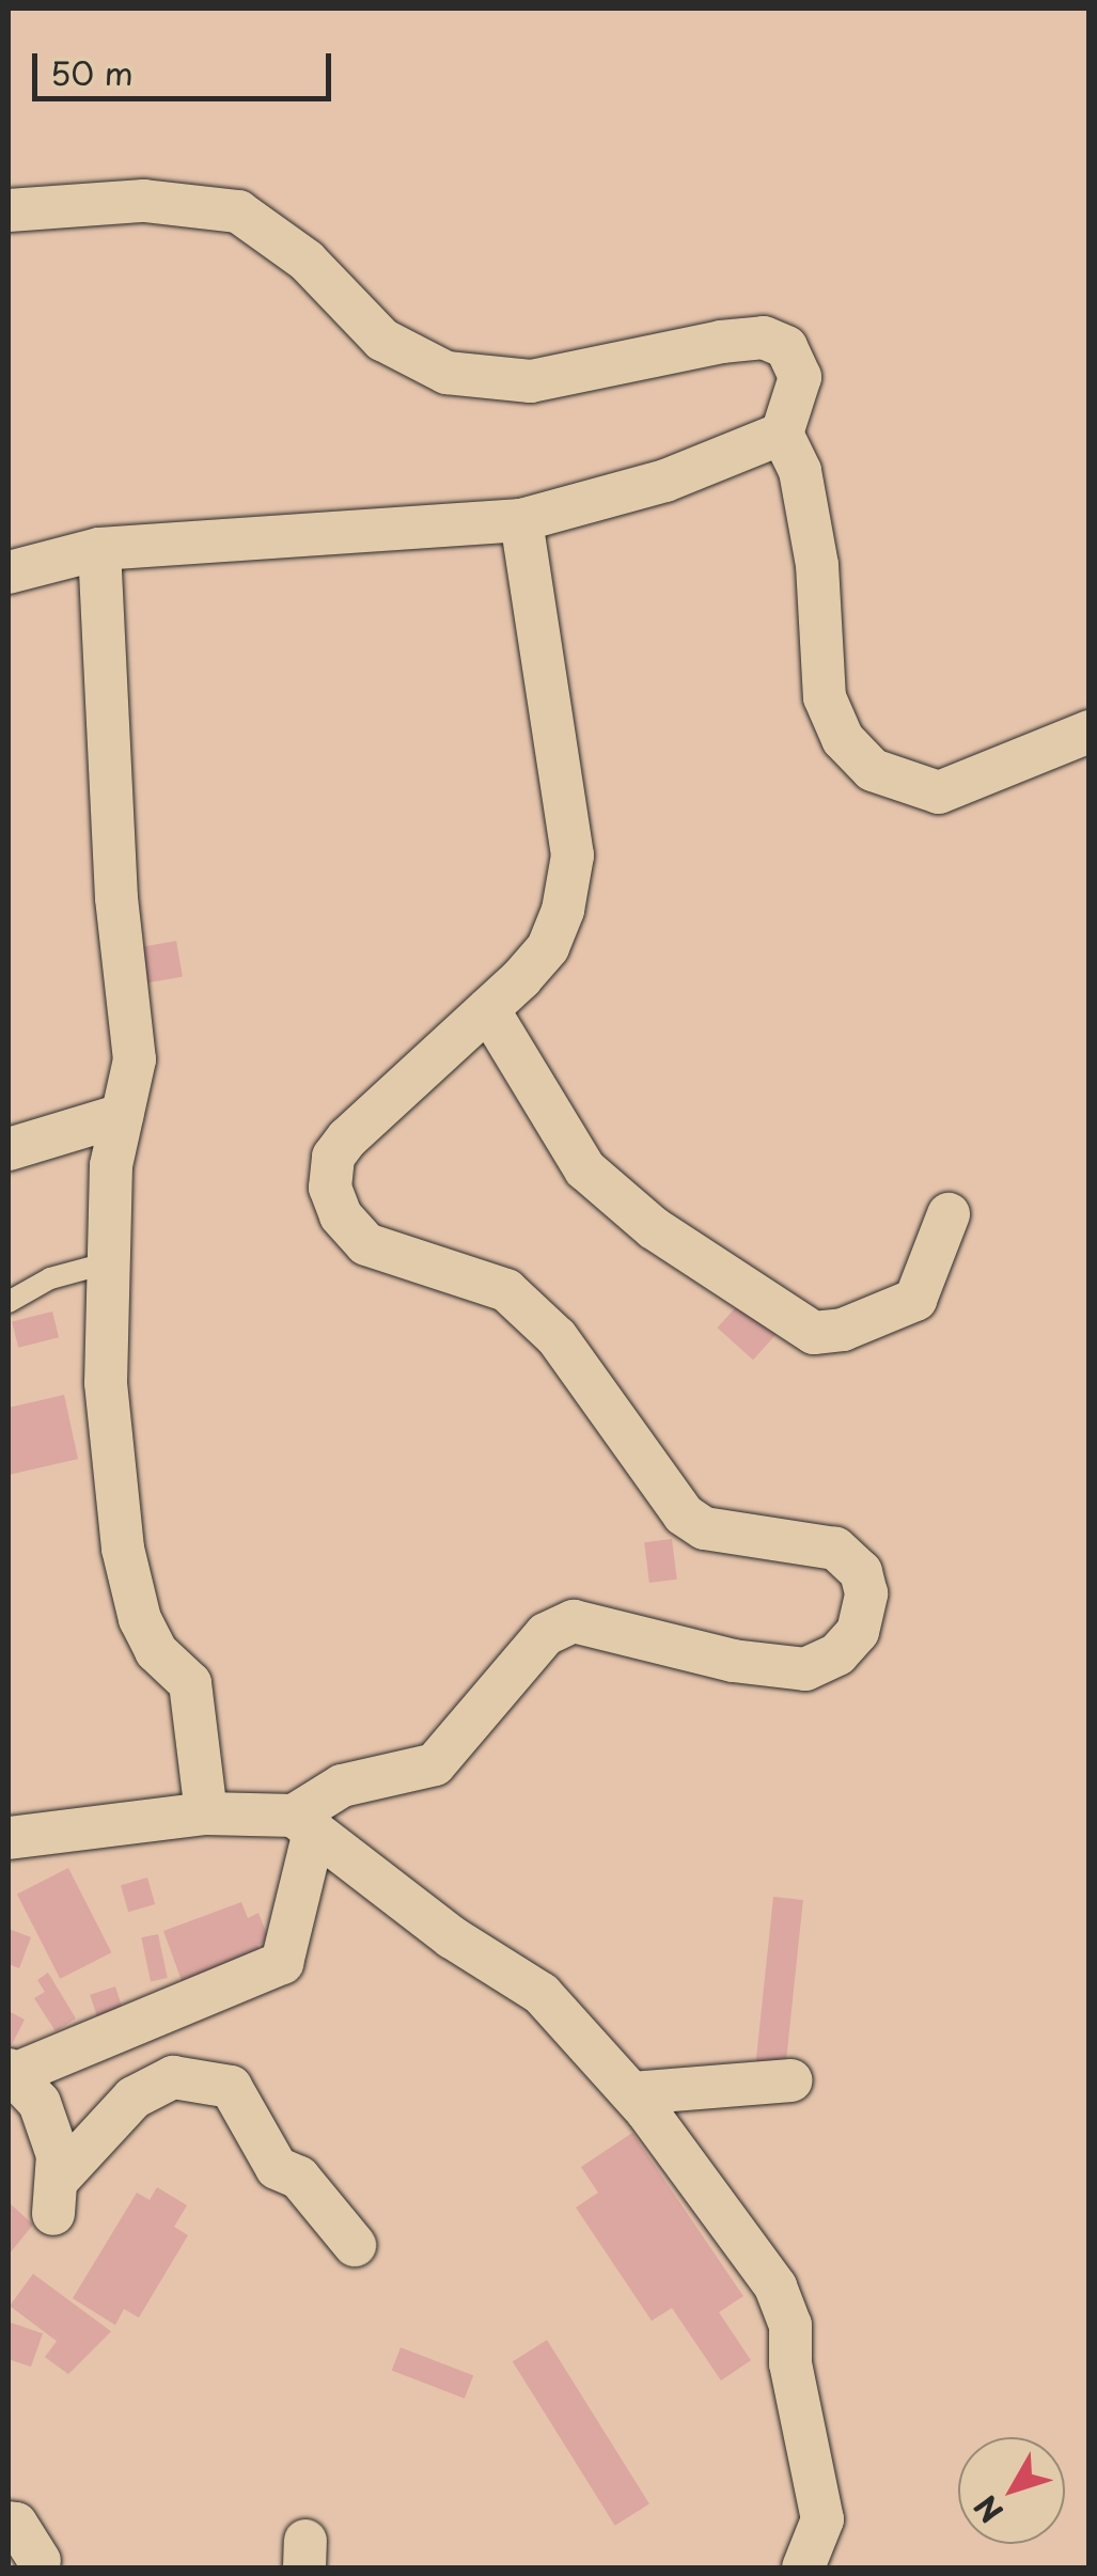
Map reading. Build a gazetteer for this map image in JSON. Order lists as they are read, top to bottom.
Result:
{
  "scale_bar": "50 m",
  "north": "bottom left"
}
